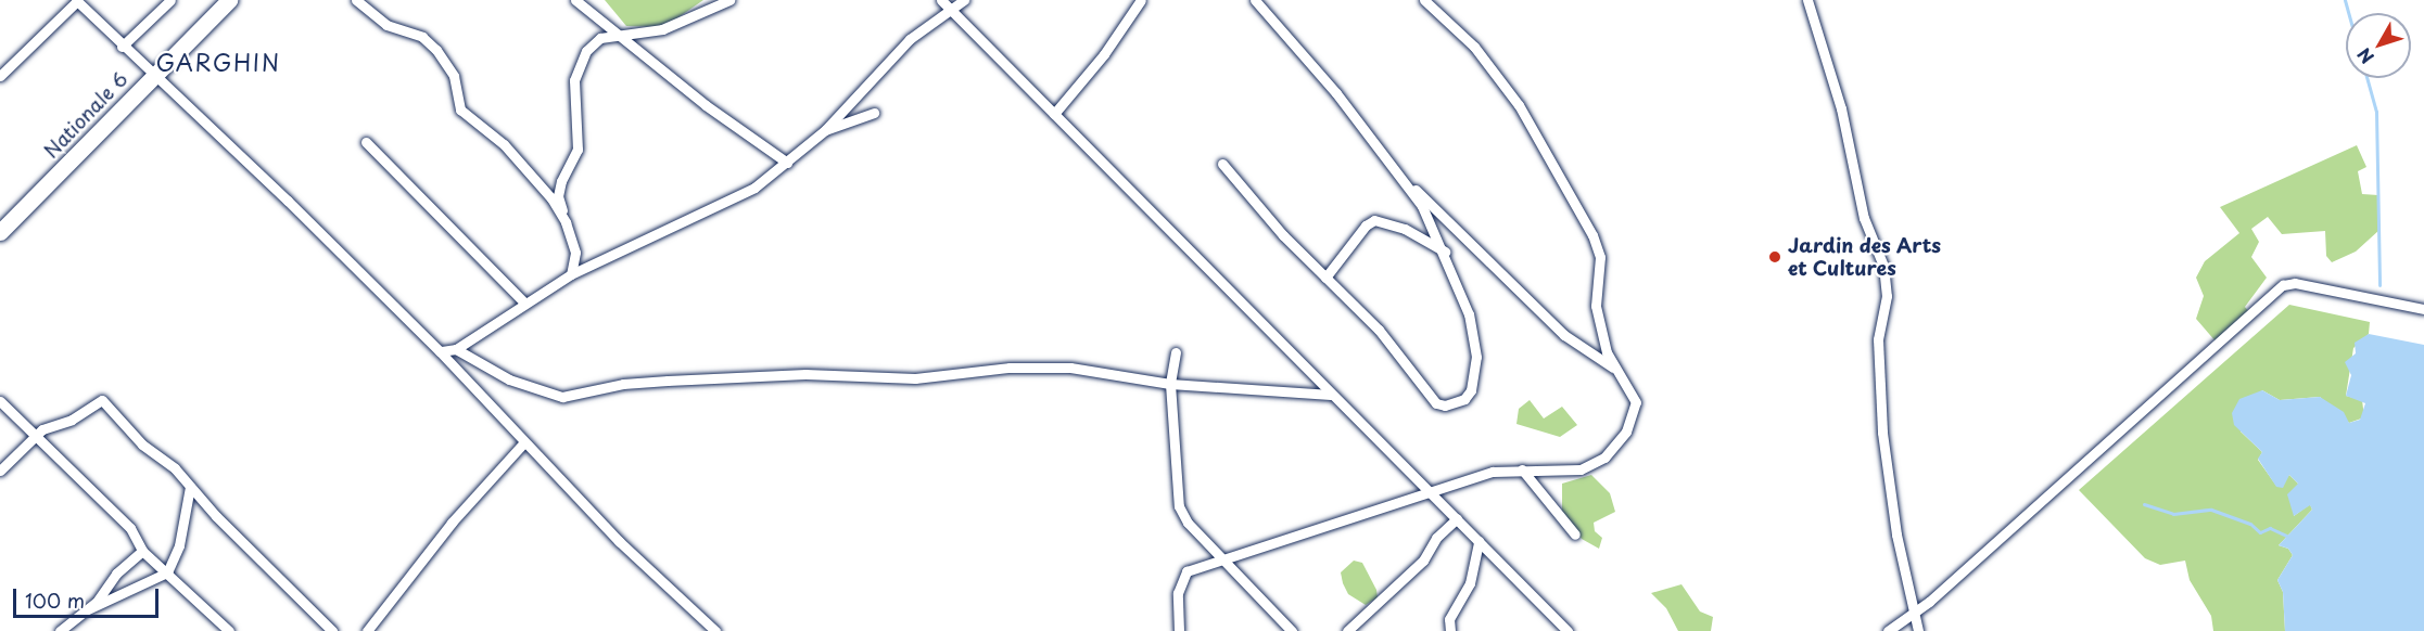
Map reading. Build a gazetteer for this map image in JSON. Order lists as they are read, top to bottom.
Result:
{
  "streets": {
    "main road": ["Nationale 6"]
  },
  "districts": ["GARGHIN"],
  "places": ["Jardin des Arts et Cultures"],
  "scale_bar": "100 m",
  "north": "bottom left"
}
